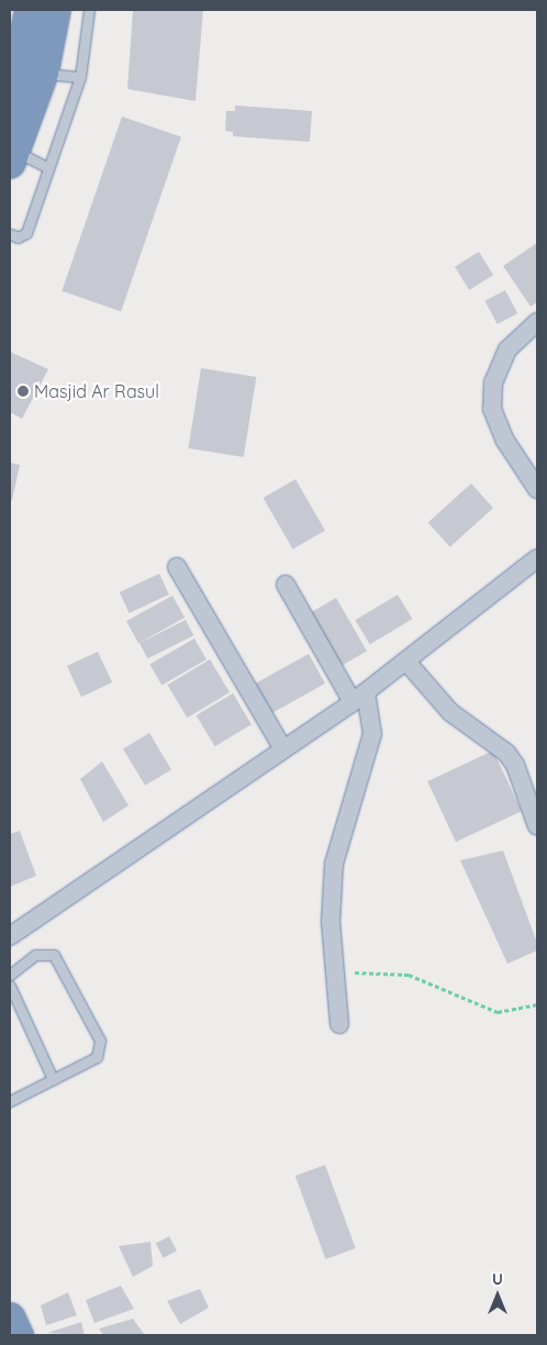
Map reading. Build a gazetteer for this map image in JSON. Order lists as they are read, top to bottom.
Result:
{
  "places": ["Masjid Ar Rasul"],
  "north": "top"
}
